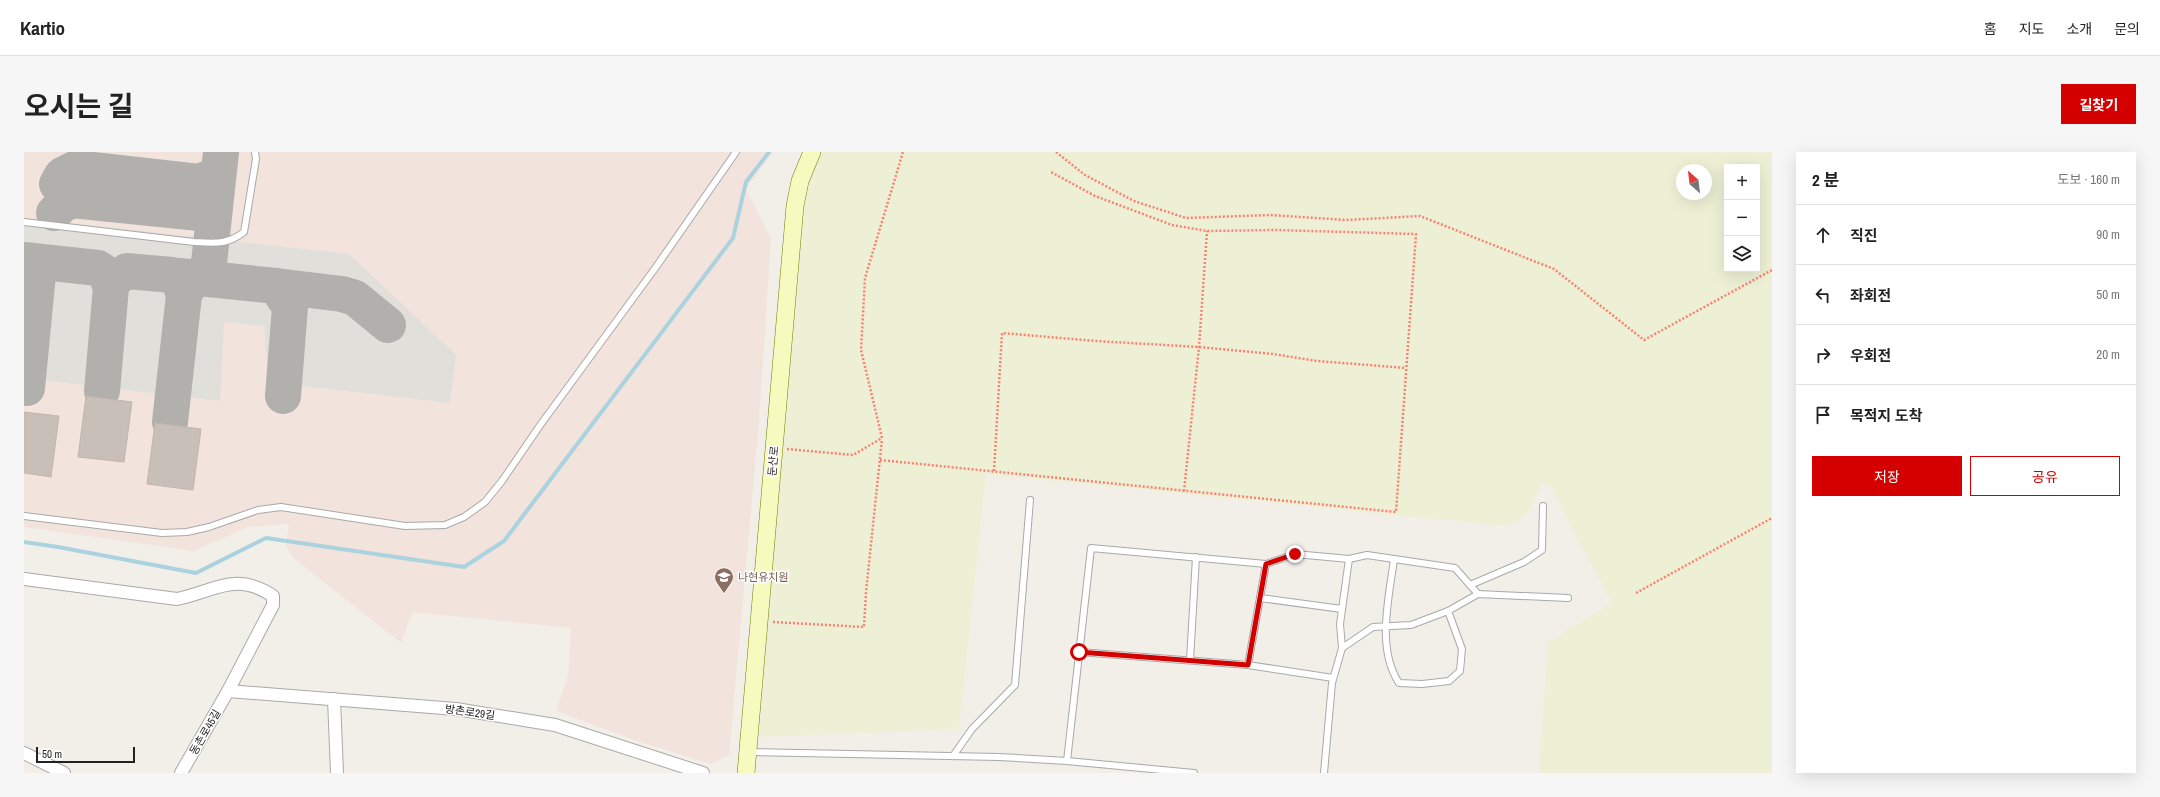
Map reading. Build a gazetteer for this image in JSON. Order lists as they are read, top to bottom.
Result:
{
  "streets": {
    "street": ["둔산로", "방촌로29길", "동촌로45길"]
  },
  "crossings": [
    ["방촌로29길", "동촌로45길"]
  ],
  "places": {
    "school or university": ["나현유치원"]
  },
  "scale_bar": "50 m",
  "north": "top left",
  "page": {
    "header": "Kartio",
    "nav": [
      "홈",
      "지도",
      "소개",
      "문의"
    ],
    "title": "오시는 길",
    "buttons": [
      "길찾기",
      ["저장", "공유"]
    ],
    "heading": ["2 분", "도보 · 160 m"],
    "map_buttons": ["+", "−"],
    "list": [
      ["직진", "90 m"],
      ["좌회전", "50 m"],
      ["우회전", "20 m"],
      "목적지 도착"
    ],
    "scale": "50 m"
  }
}
